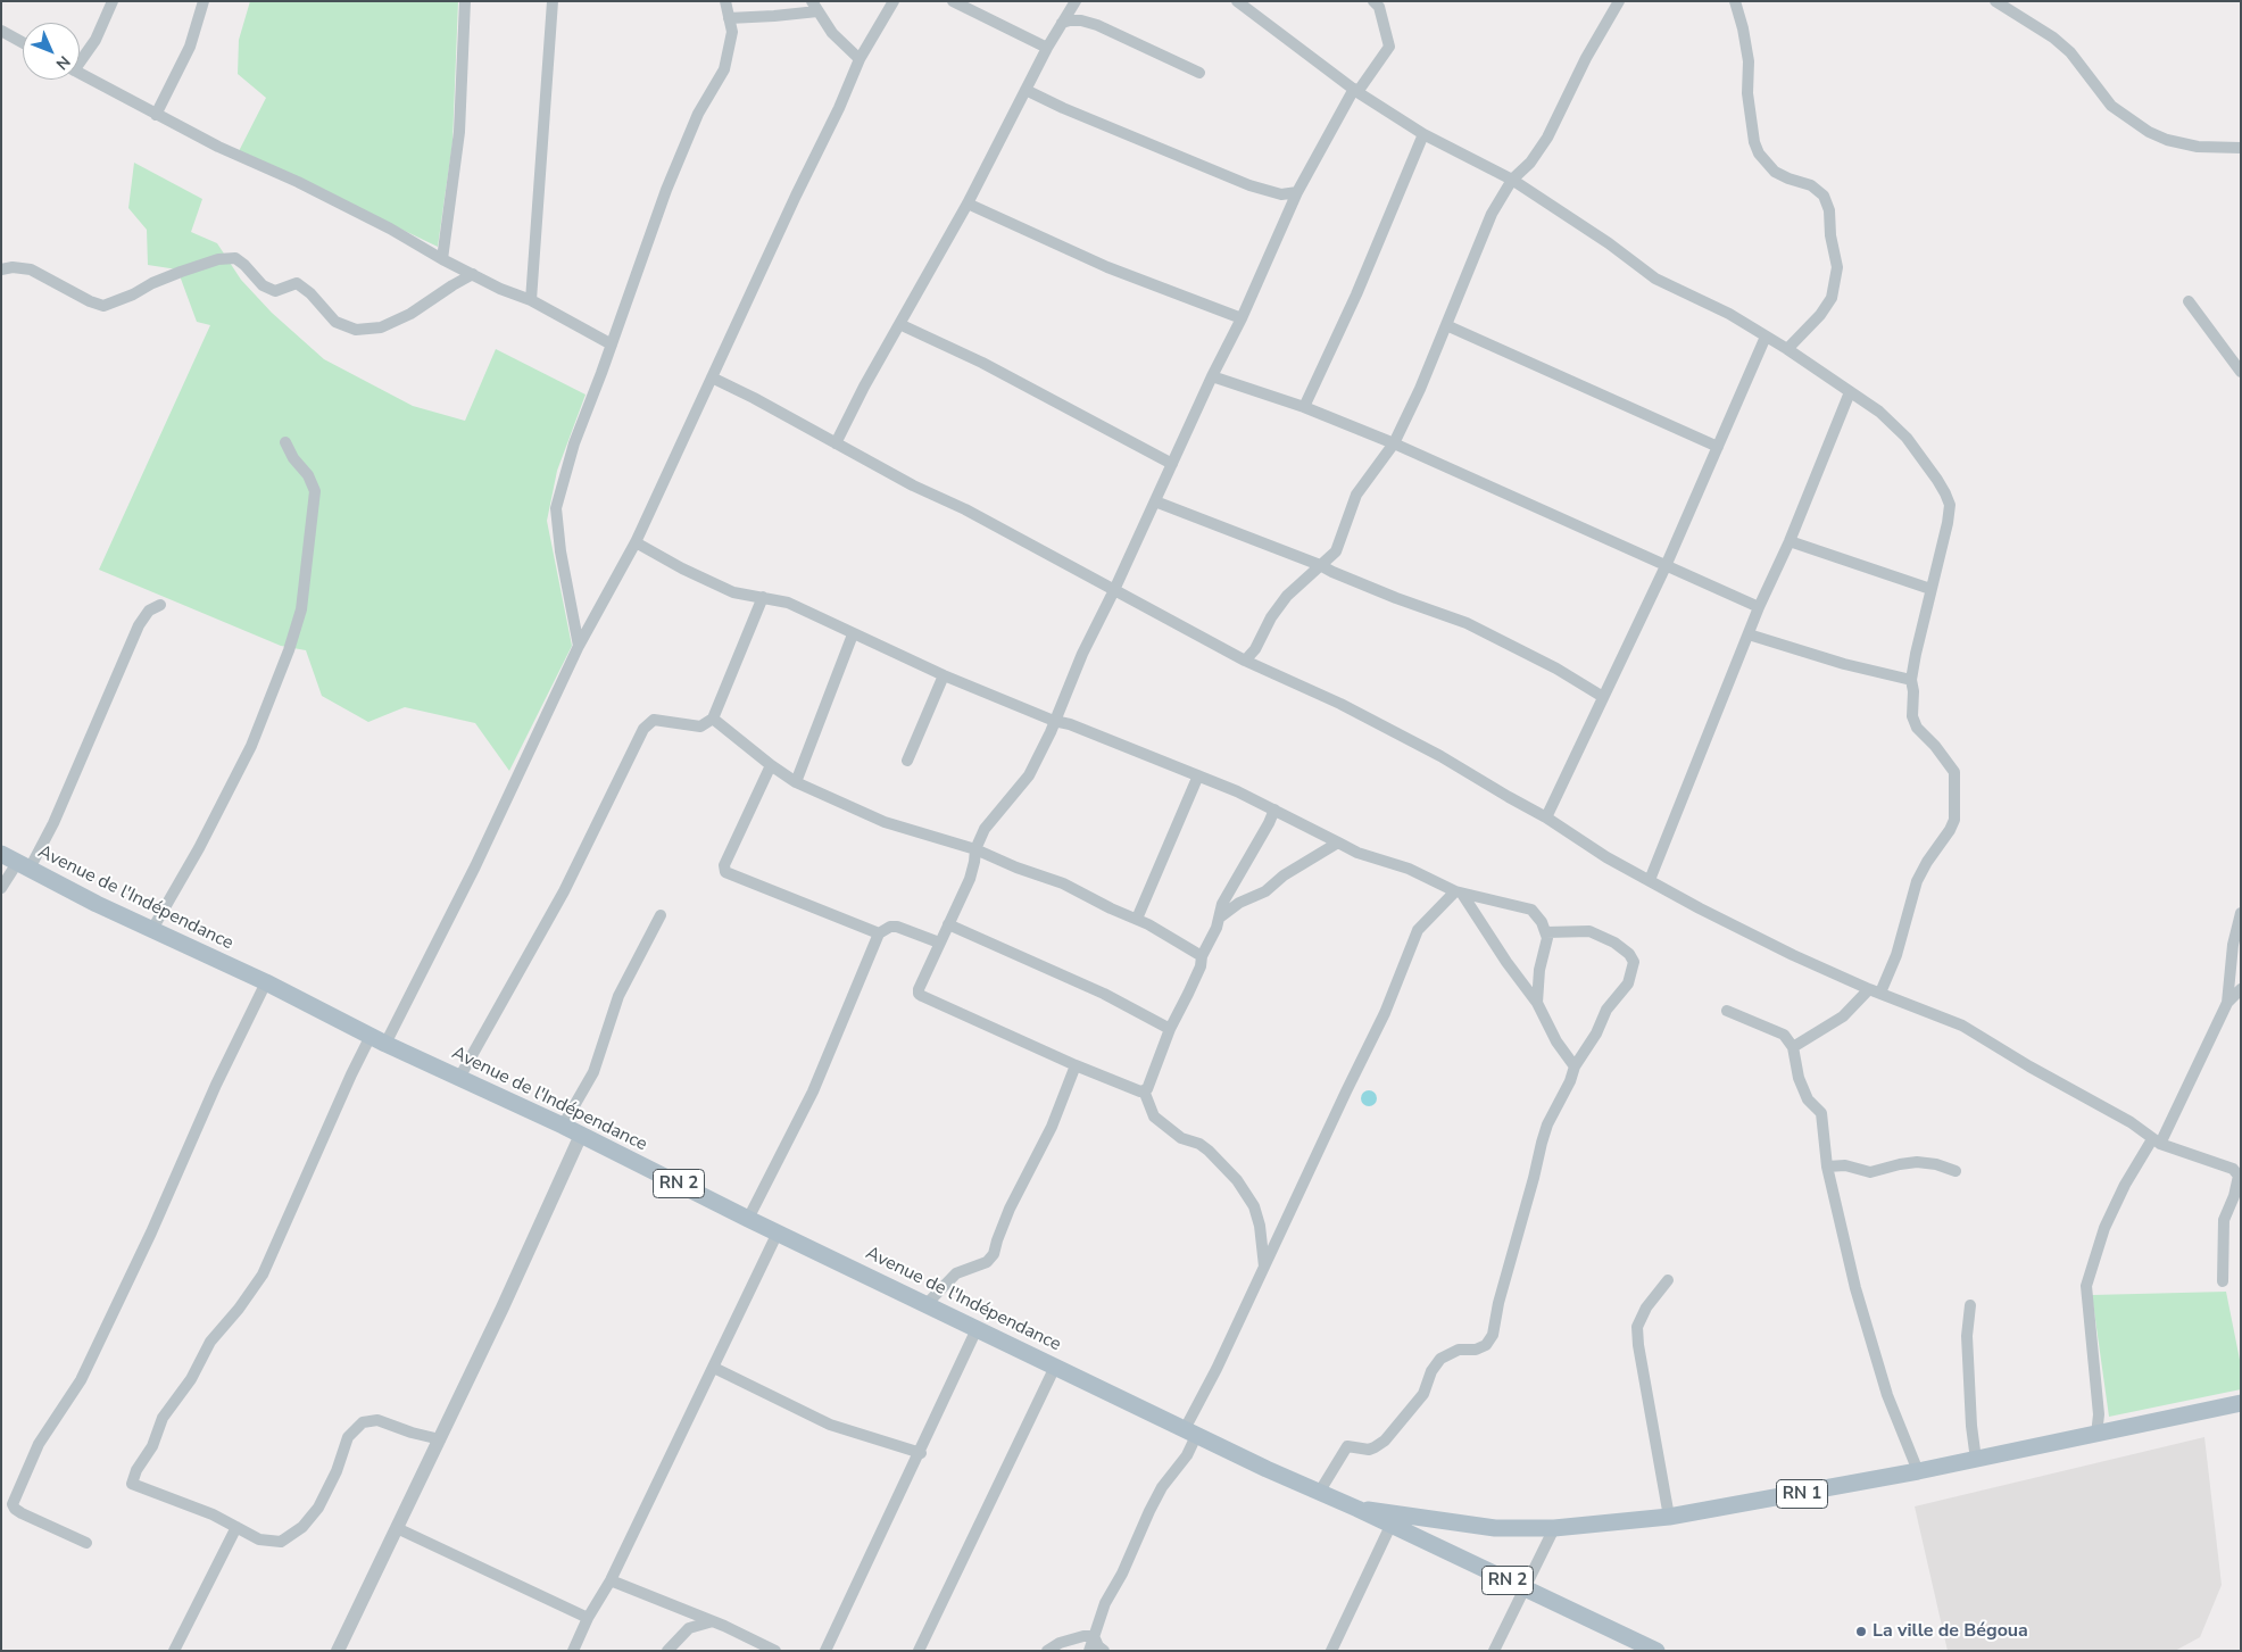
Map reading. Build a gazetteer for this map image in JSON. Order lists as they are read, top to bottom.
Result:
{
  "streets": {
    "main road": ["Avenue de l'Indépendance", "RN 2", "RN 1"]
  },
  "crossings": [
    ["Avenue de l'Indépendance", "RN 2"],
    ["Avenue de l'Indépendance", "RN 1"],
    ["RN 2", "RN 1"]
  ],
  "places": ["La ville de Bégoua"],
  "north": "bottom right"
}
